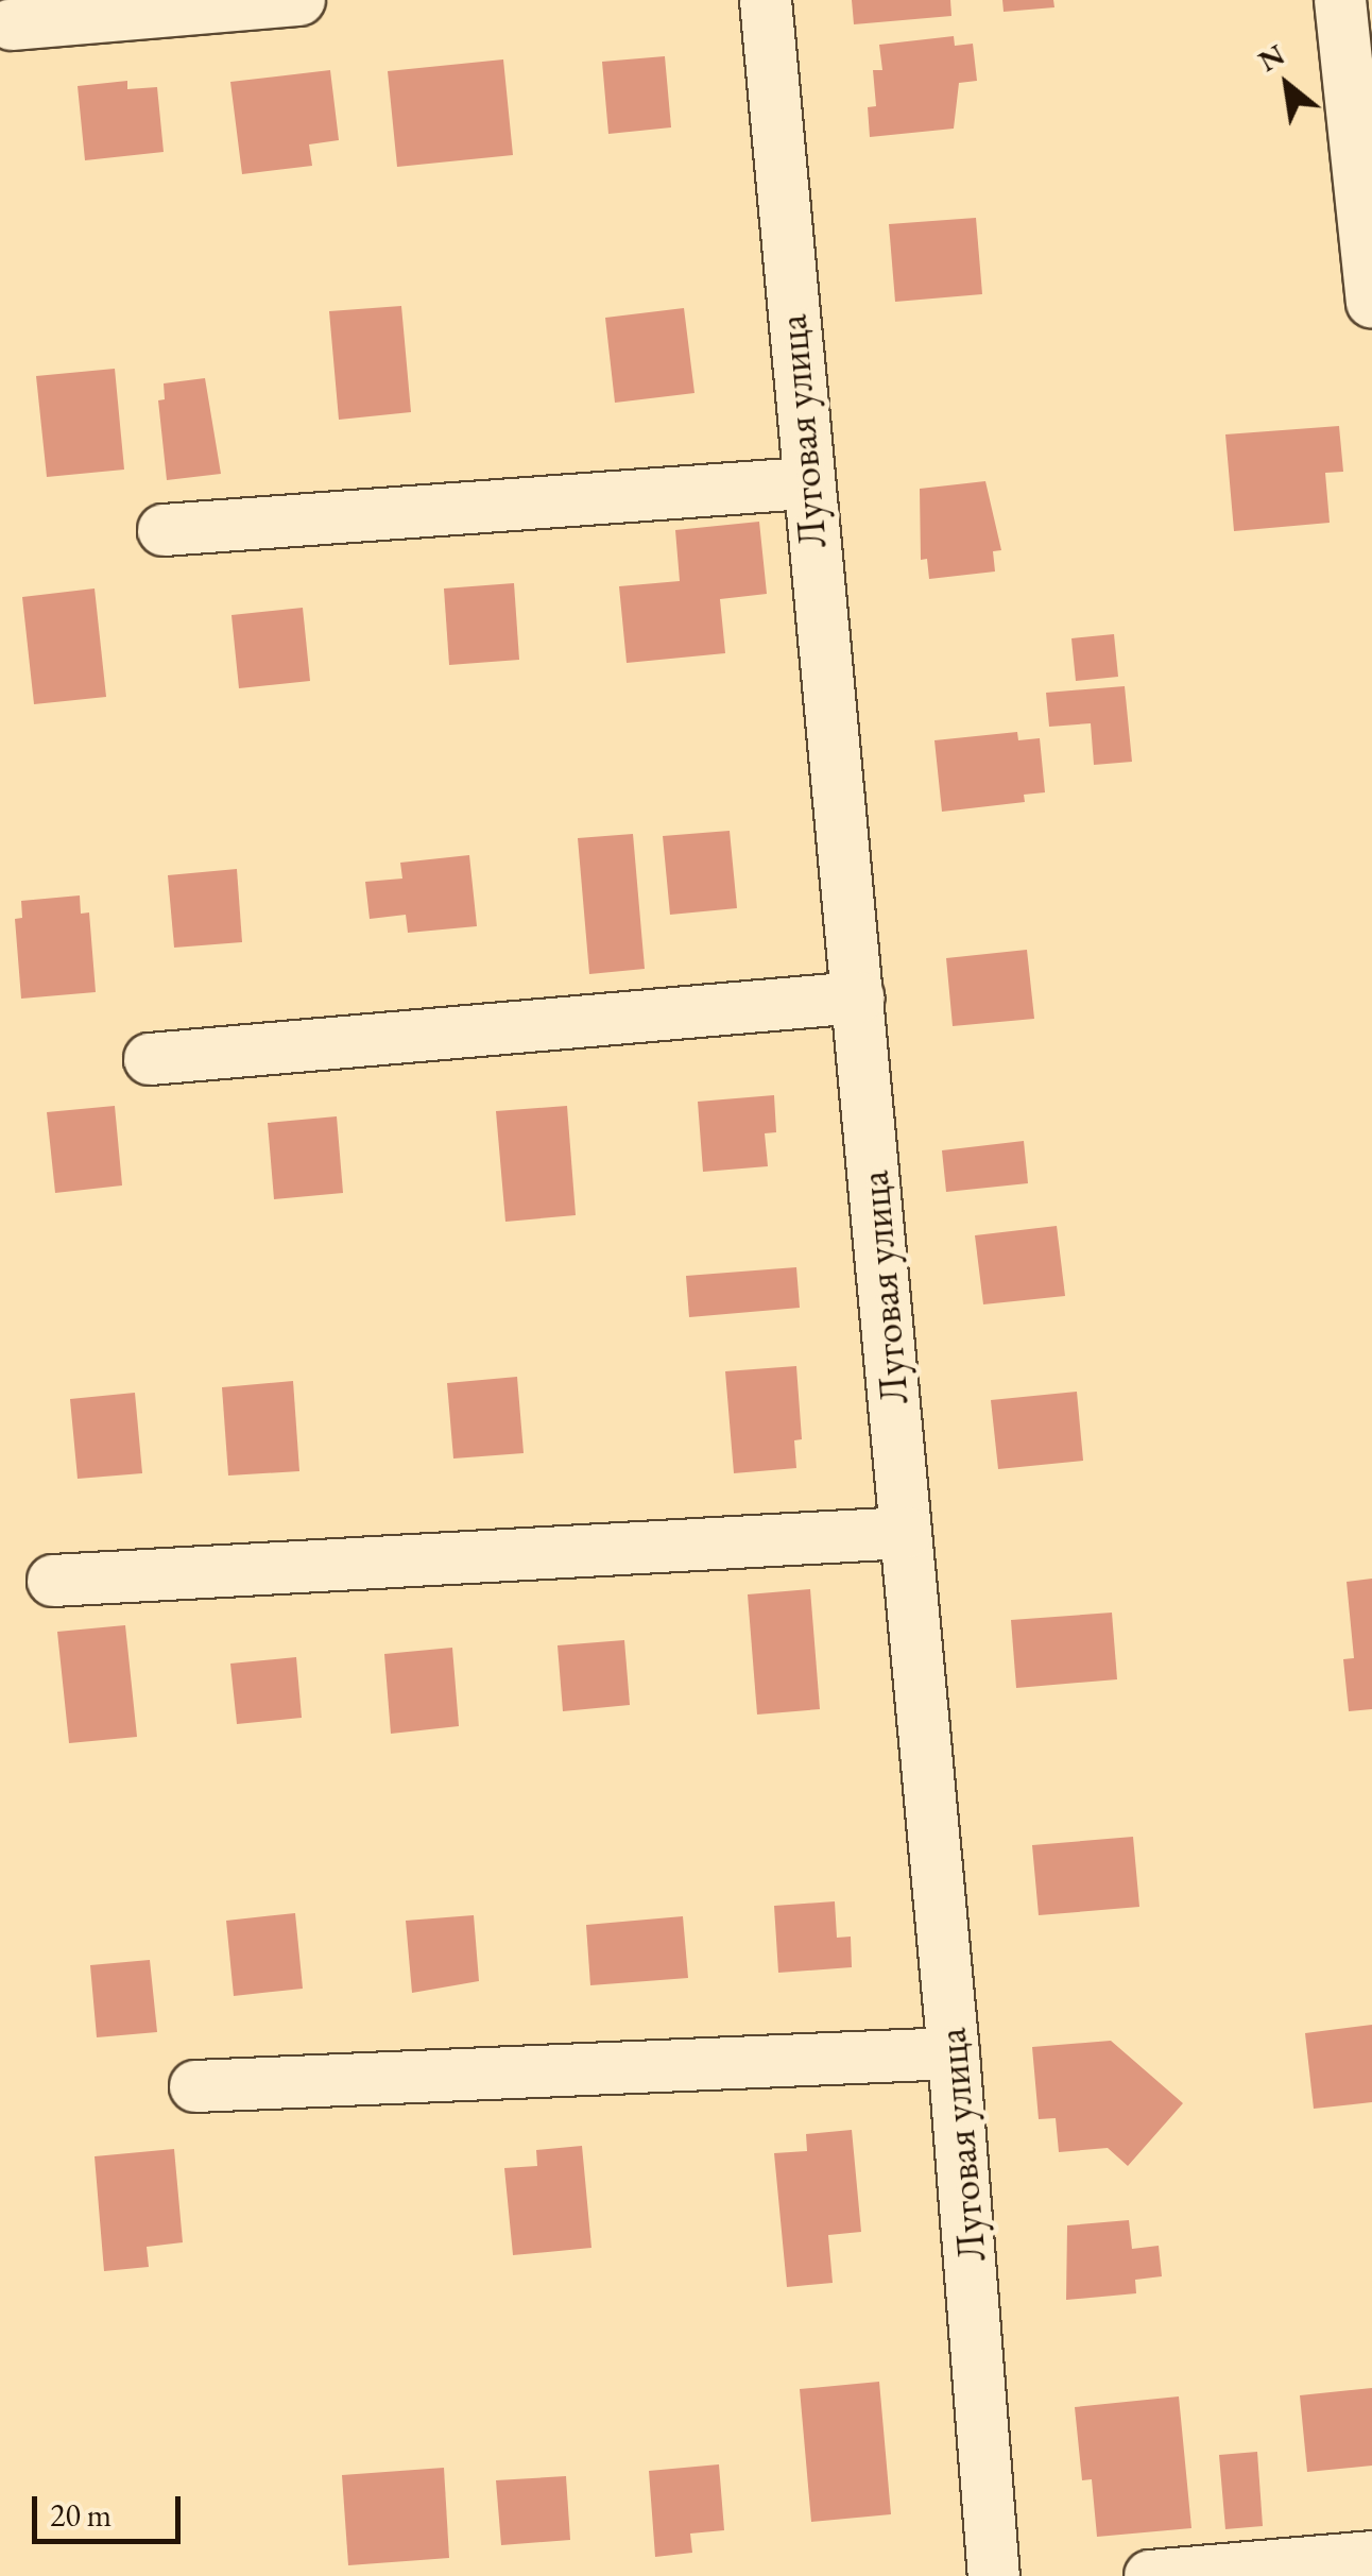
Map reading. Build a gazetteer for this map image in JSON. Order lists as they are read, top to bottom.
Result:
{
  "streets": {
    "street": ["Луговая улица"]
  },
  "scale_bar": "20 m",
  "north": "top left"
}
